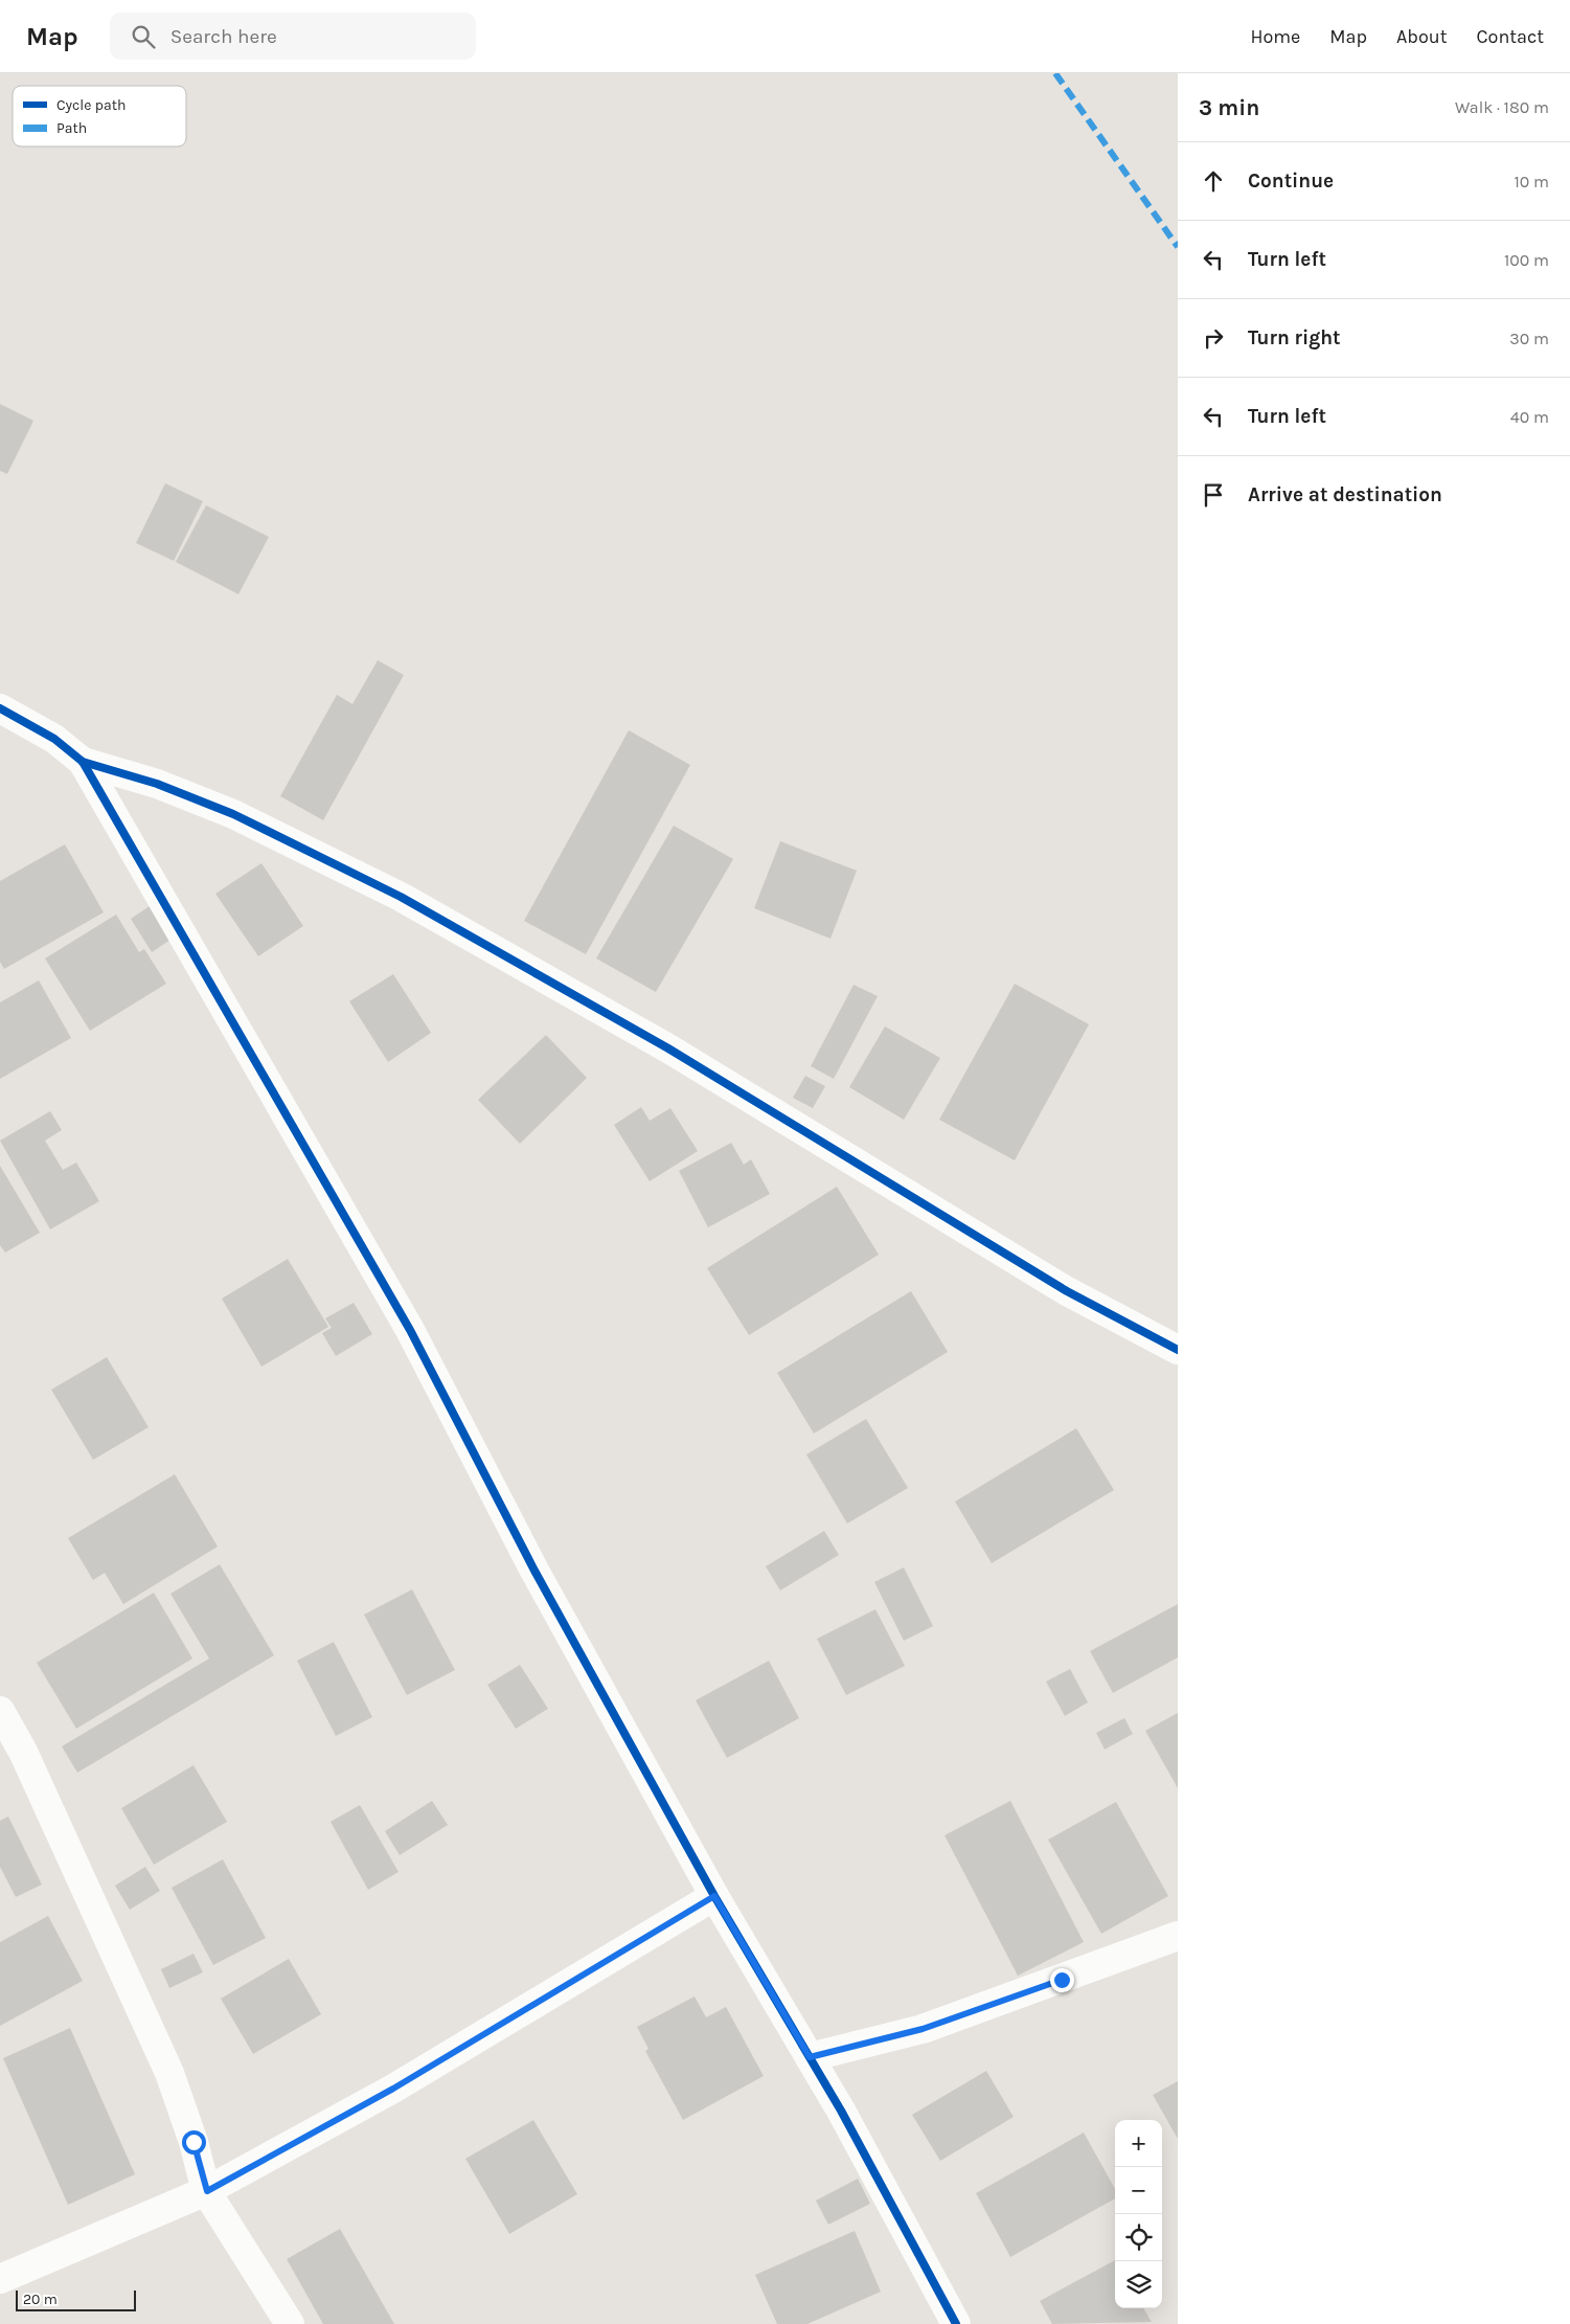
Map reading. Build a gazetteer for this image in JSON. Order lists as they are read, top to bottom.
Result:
{
  "legend": ["Cycle path", "Path"],
  "scale_bar": "20 m",
  "page": {
    "header": "Map",
    "search": "Search here",
    "nav": [
      "Home",
      "Map",
      "About",
      "Contact"
    ],
    "heading": ["3 min", "Walk · 180 m"],
    "list": [
      ["Continue", "10 m"],
      ["Turn left", "100 m"],
      ["Turn right", "30 m"],
      ["Turn left", "40 m"],
      "Arrive at destination"
    ],
    "map_buttons": ["+", "−"],
    "scale": "20 m"
  }
}
